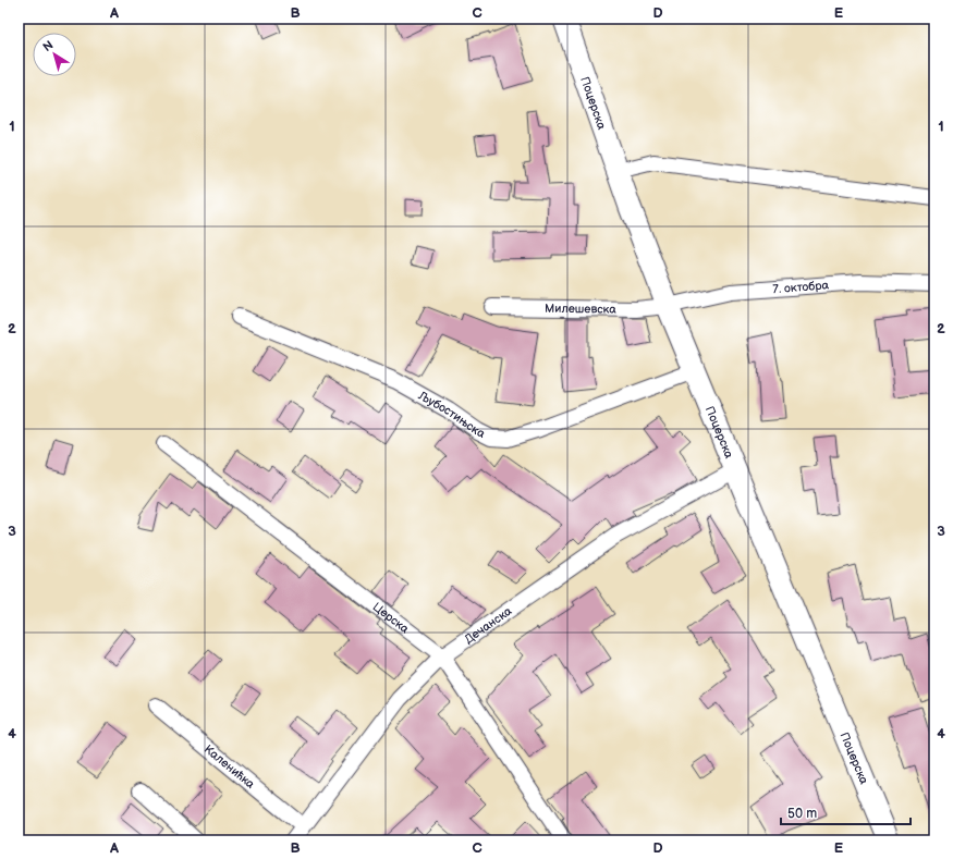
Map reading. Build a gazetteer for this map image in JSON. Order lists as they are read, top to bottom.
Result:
{
  "streets": {
    "main road": ["Поцерска"],
    "street": [
      "7. октобра",
      "Милешевска",
      "Љубостињска",
      "Церска",
      "Дечанска",
      "Каленићка"
    ]
  },
  "crossings": [
    ["Поцерска", "7. октобра"],
    ["Поцерска", "Милешевска"],
    ["Поцерска", "Љубостињска"],
    ["Поцерска", "Дечанска"],
    ["7. октобра", "Милешевска"],
    ["Церска", "Дечанска"],
    ["Дечанска", "Каленићка"]
  ],
  "scale_bar": "50 m",
  "north": "top left",
  "grid": {
    "columns": [
      "A",
      "B",
      "C",
      "D",
      "E"
    ],
    "rows": [
      "1",
      "2",
      "3",
      "4"
    ]
  }
}
